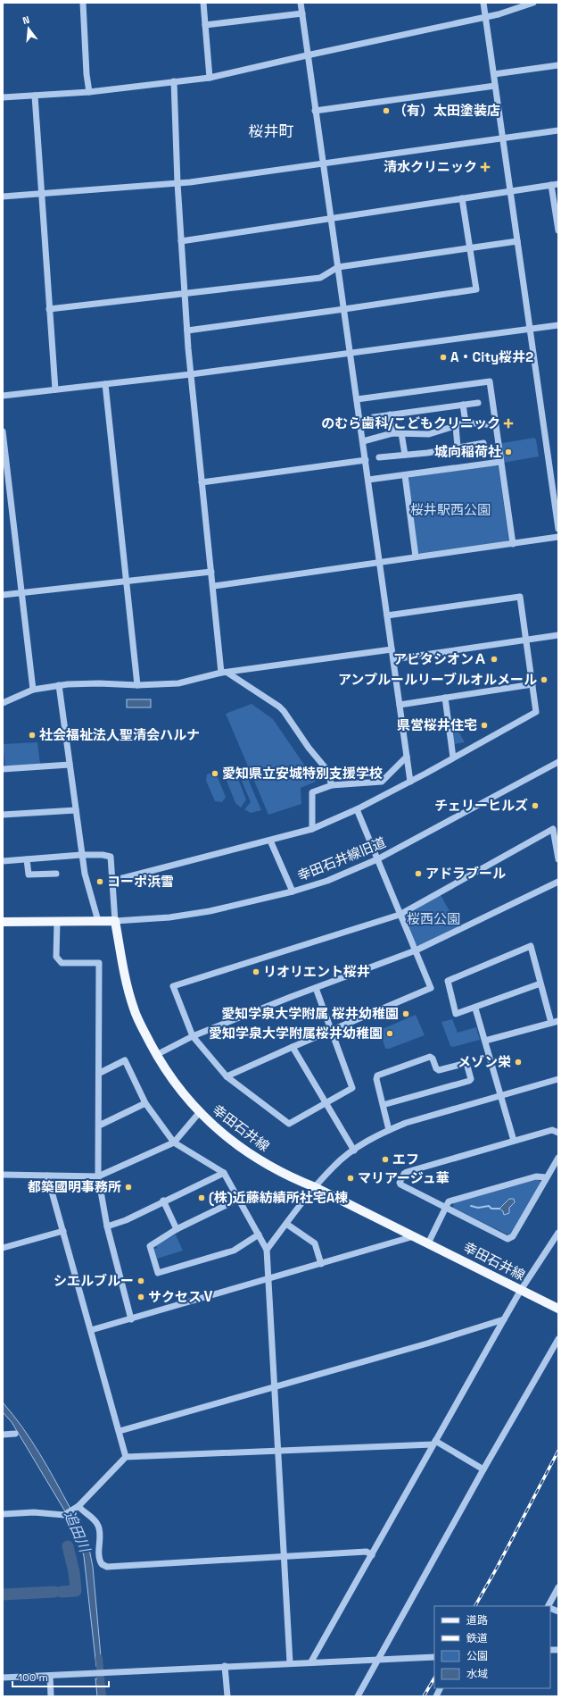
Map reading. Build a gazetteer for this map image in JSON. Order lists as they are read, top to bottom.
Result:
{
  "streets": {
    "main road": ["幸田石井線"],
    "street": ["幸田石井線旧道"]
  },
  "crossings": [
    ["幸田石井線旧道", "幸田石井線"]
  ],
  "districts": ["桜井町"],
  "water": ["追田川"],
  "parks": ["桜井駅西公園", "桜西公園"],
  "places": {
    "other": [
      "（有）太田塗装店",
      "A・City桜井2",
      "城向稲荷社",
      "アビタシオンＡ",
      "アンプルールリーブルオルメール",
      "県営桜井住宅",
      "社会福祉法人聖清会ハルナ",
      "愛知県立安城特別支援学校",
      "チェリーヒルズ",
      "アドラブール",
      "コーポ浜雪",
      "リオリエント桜井",
      "愛知学泉大学附属 桜井幼稚園",
      "愛知学泉大学附属桜井幼稚園",
      "メゾン栄",
      "エフ",
      "マリアージュ華",
      "都築國明事務所",
      "(株)近藤紡績所社宅A棟",
      "シエルブルー",
      "サクセスⅤ"
    ],
    "health": ["清水クリニック", "のむら歯科/こどもクリニック"]
  },
  "legend": [
    "道路",
    "鉄道",
    "公園",
    "水域"
  ],
  "scale_bar": "100 m",
  "north": "top"
}
